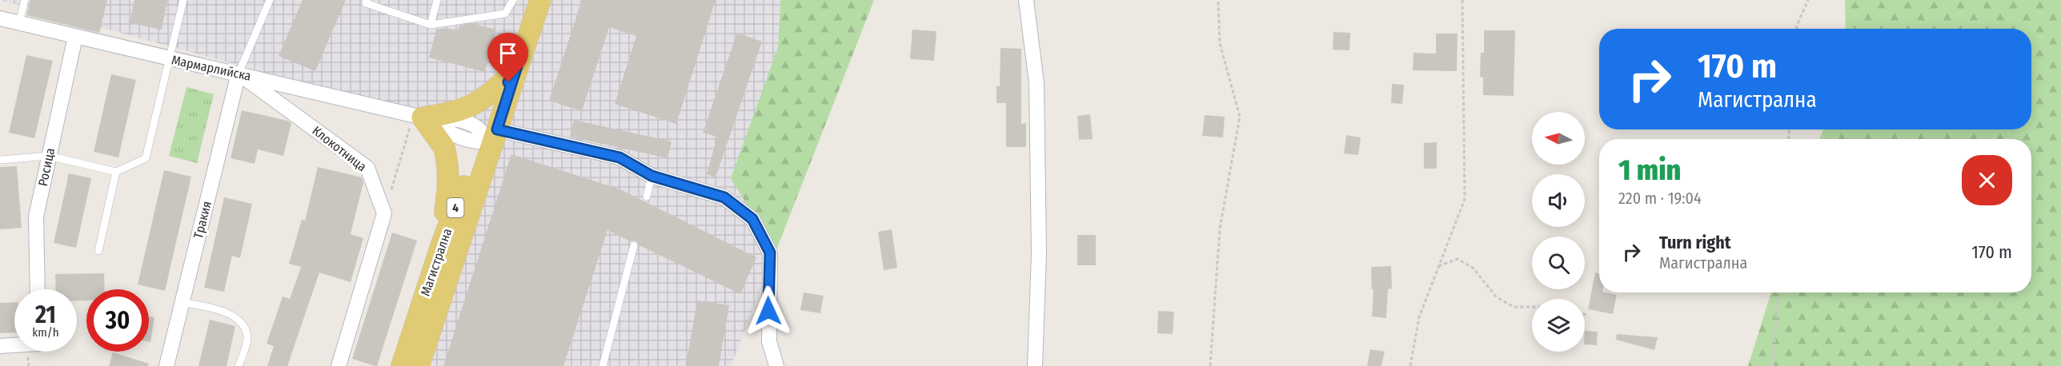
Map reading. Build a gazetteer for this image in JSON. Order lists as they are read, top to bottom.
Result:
{
  "streets": {
    "main road": ["4", "Магистрална"],
    "street": [
      "Мармарлийска",
      "Клокотница",
      "Росица",
      "Тракия"
    ]
  },
  "crossings": [
    ["Мармарлийска", "Клокотница"],
    ["Мармарлийска", "Росица"],
    ["Мармарлийска", "Тракия"],
    ["Мармарлийска", "Магистрална"],
    ["Клокотница", "Тракия"]
  ],
  "north": "left",
  "page": {
    "turn": ["170 m", "Магистрална"],
    "heading": ["1 min", "220 m · 19:04"],
    "list": [
      {
        "name": "Turn right",
        "note": "Магистрална",
        "value": "170 m"
      }
    ],
    "speed": "21 km/h",
    "limit": "30"
  }
}
